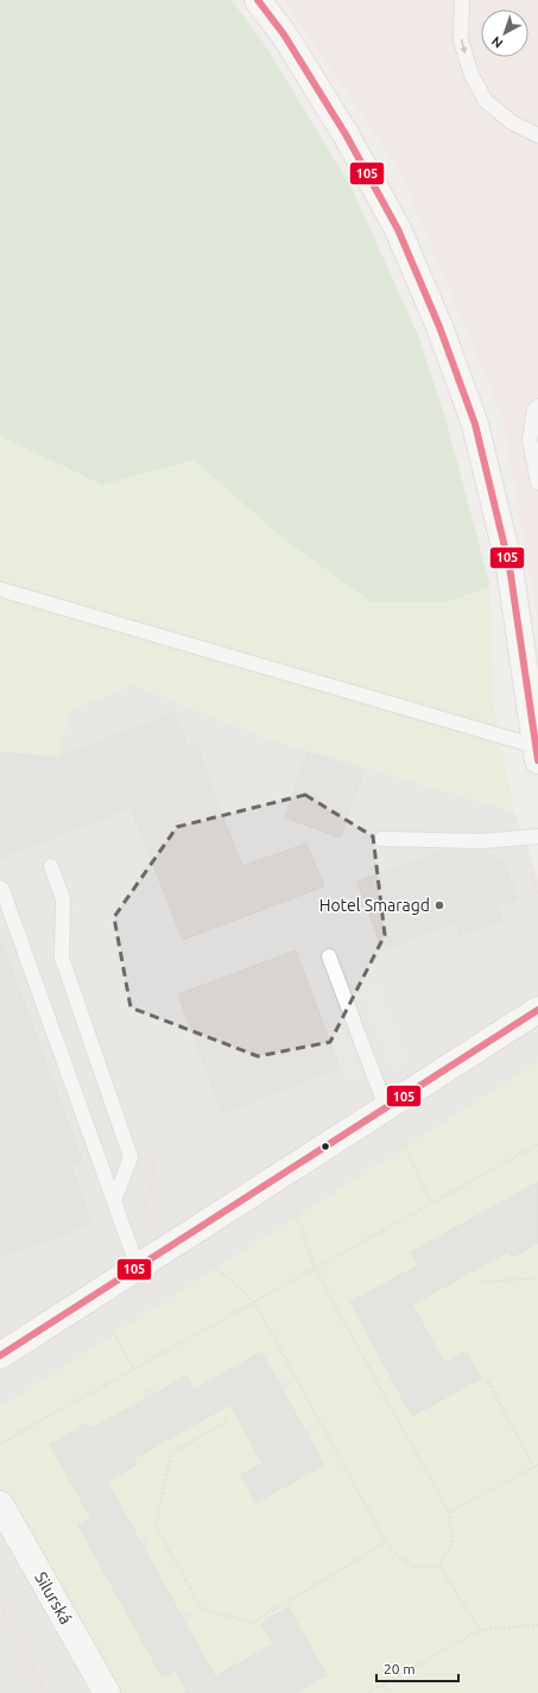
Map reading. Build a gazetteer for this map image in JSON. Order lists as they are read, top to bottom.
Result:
{
  "streets": {
    "street": ["Silurská"]
  },
  "places": ["Hotel Smaragd"],
  "lines": ["transit line 105"],
  "scale_bar": "20 m",
  "north": "bottom left"
}
